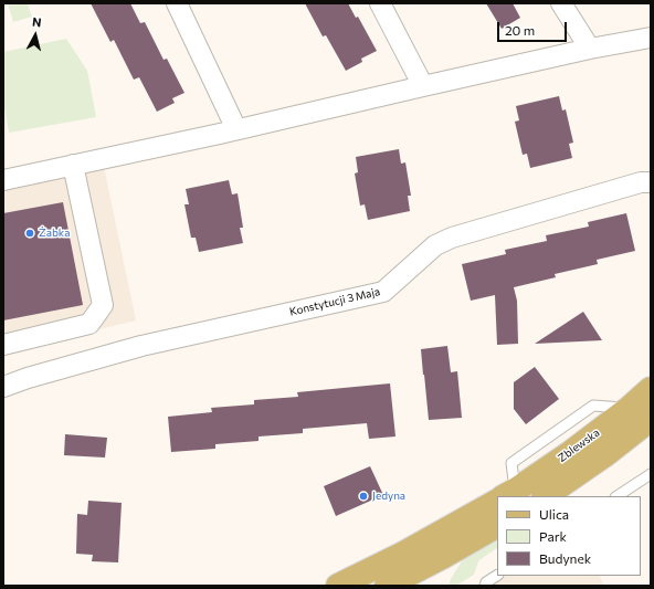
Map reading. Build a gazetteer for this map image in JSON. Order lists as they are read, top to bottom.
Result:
{
  "streets": {
    "main road": ["Zblewska"],
    "street": ["Konstytucji 3 Maja"]
  },
  "places": ["Żabka", "Jedyna"],
  "legend": ["Ulica", "Park", "Budynek"],
  "scale_bar": "20 m",
  "north": "top"
}
